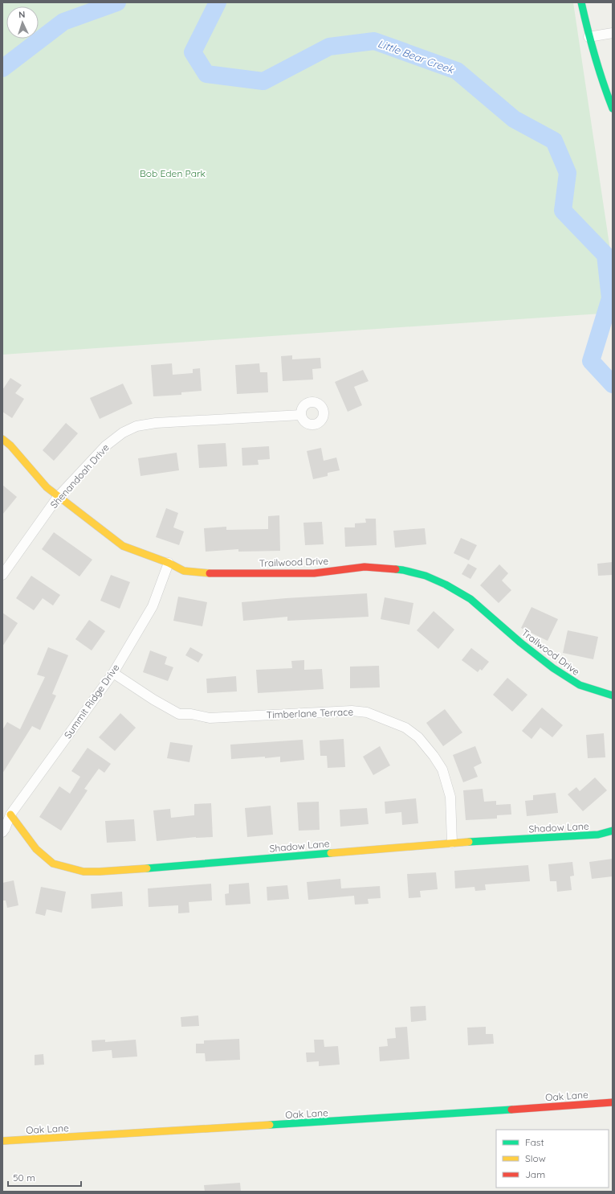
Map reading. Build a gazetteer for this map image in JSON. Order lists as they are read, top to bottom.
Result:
{
  "streets": {
    "street": [
      "Shenandoah Drive",
      "Trailwood Drive",
      "Summit Ridge Drive",
      "Timberlane Terrace",
      "Shadow Lane",
      "Oak Lane"
    ]
  },
  "crossings": [
    ["Shenandoah Drive", "Trailwood Drive"],
    ["Trailwood Drive", "Summit Ridge Drive"],
    ["Summit Ridge Drive", "Timberlane Terrace"],
    ["Summit Ridge Drive", "Shadow Lane"],
    ["Timberlane Terrace", "Shadow Lane"]
  ],
  "water": ["Little Bear Creek"],
  "parks": ["Bob Eden Park"],
  "legend": ["Fast", "Slow", "Jam"],
  "scale_bar": "50 m",
  "north": "top"
}
